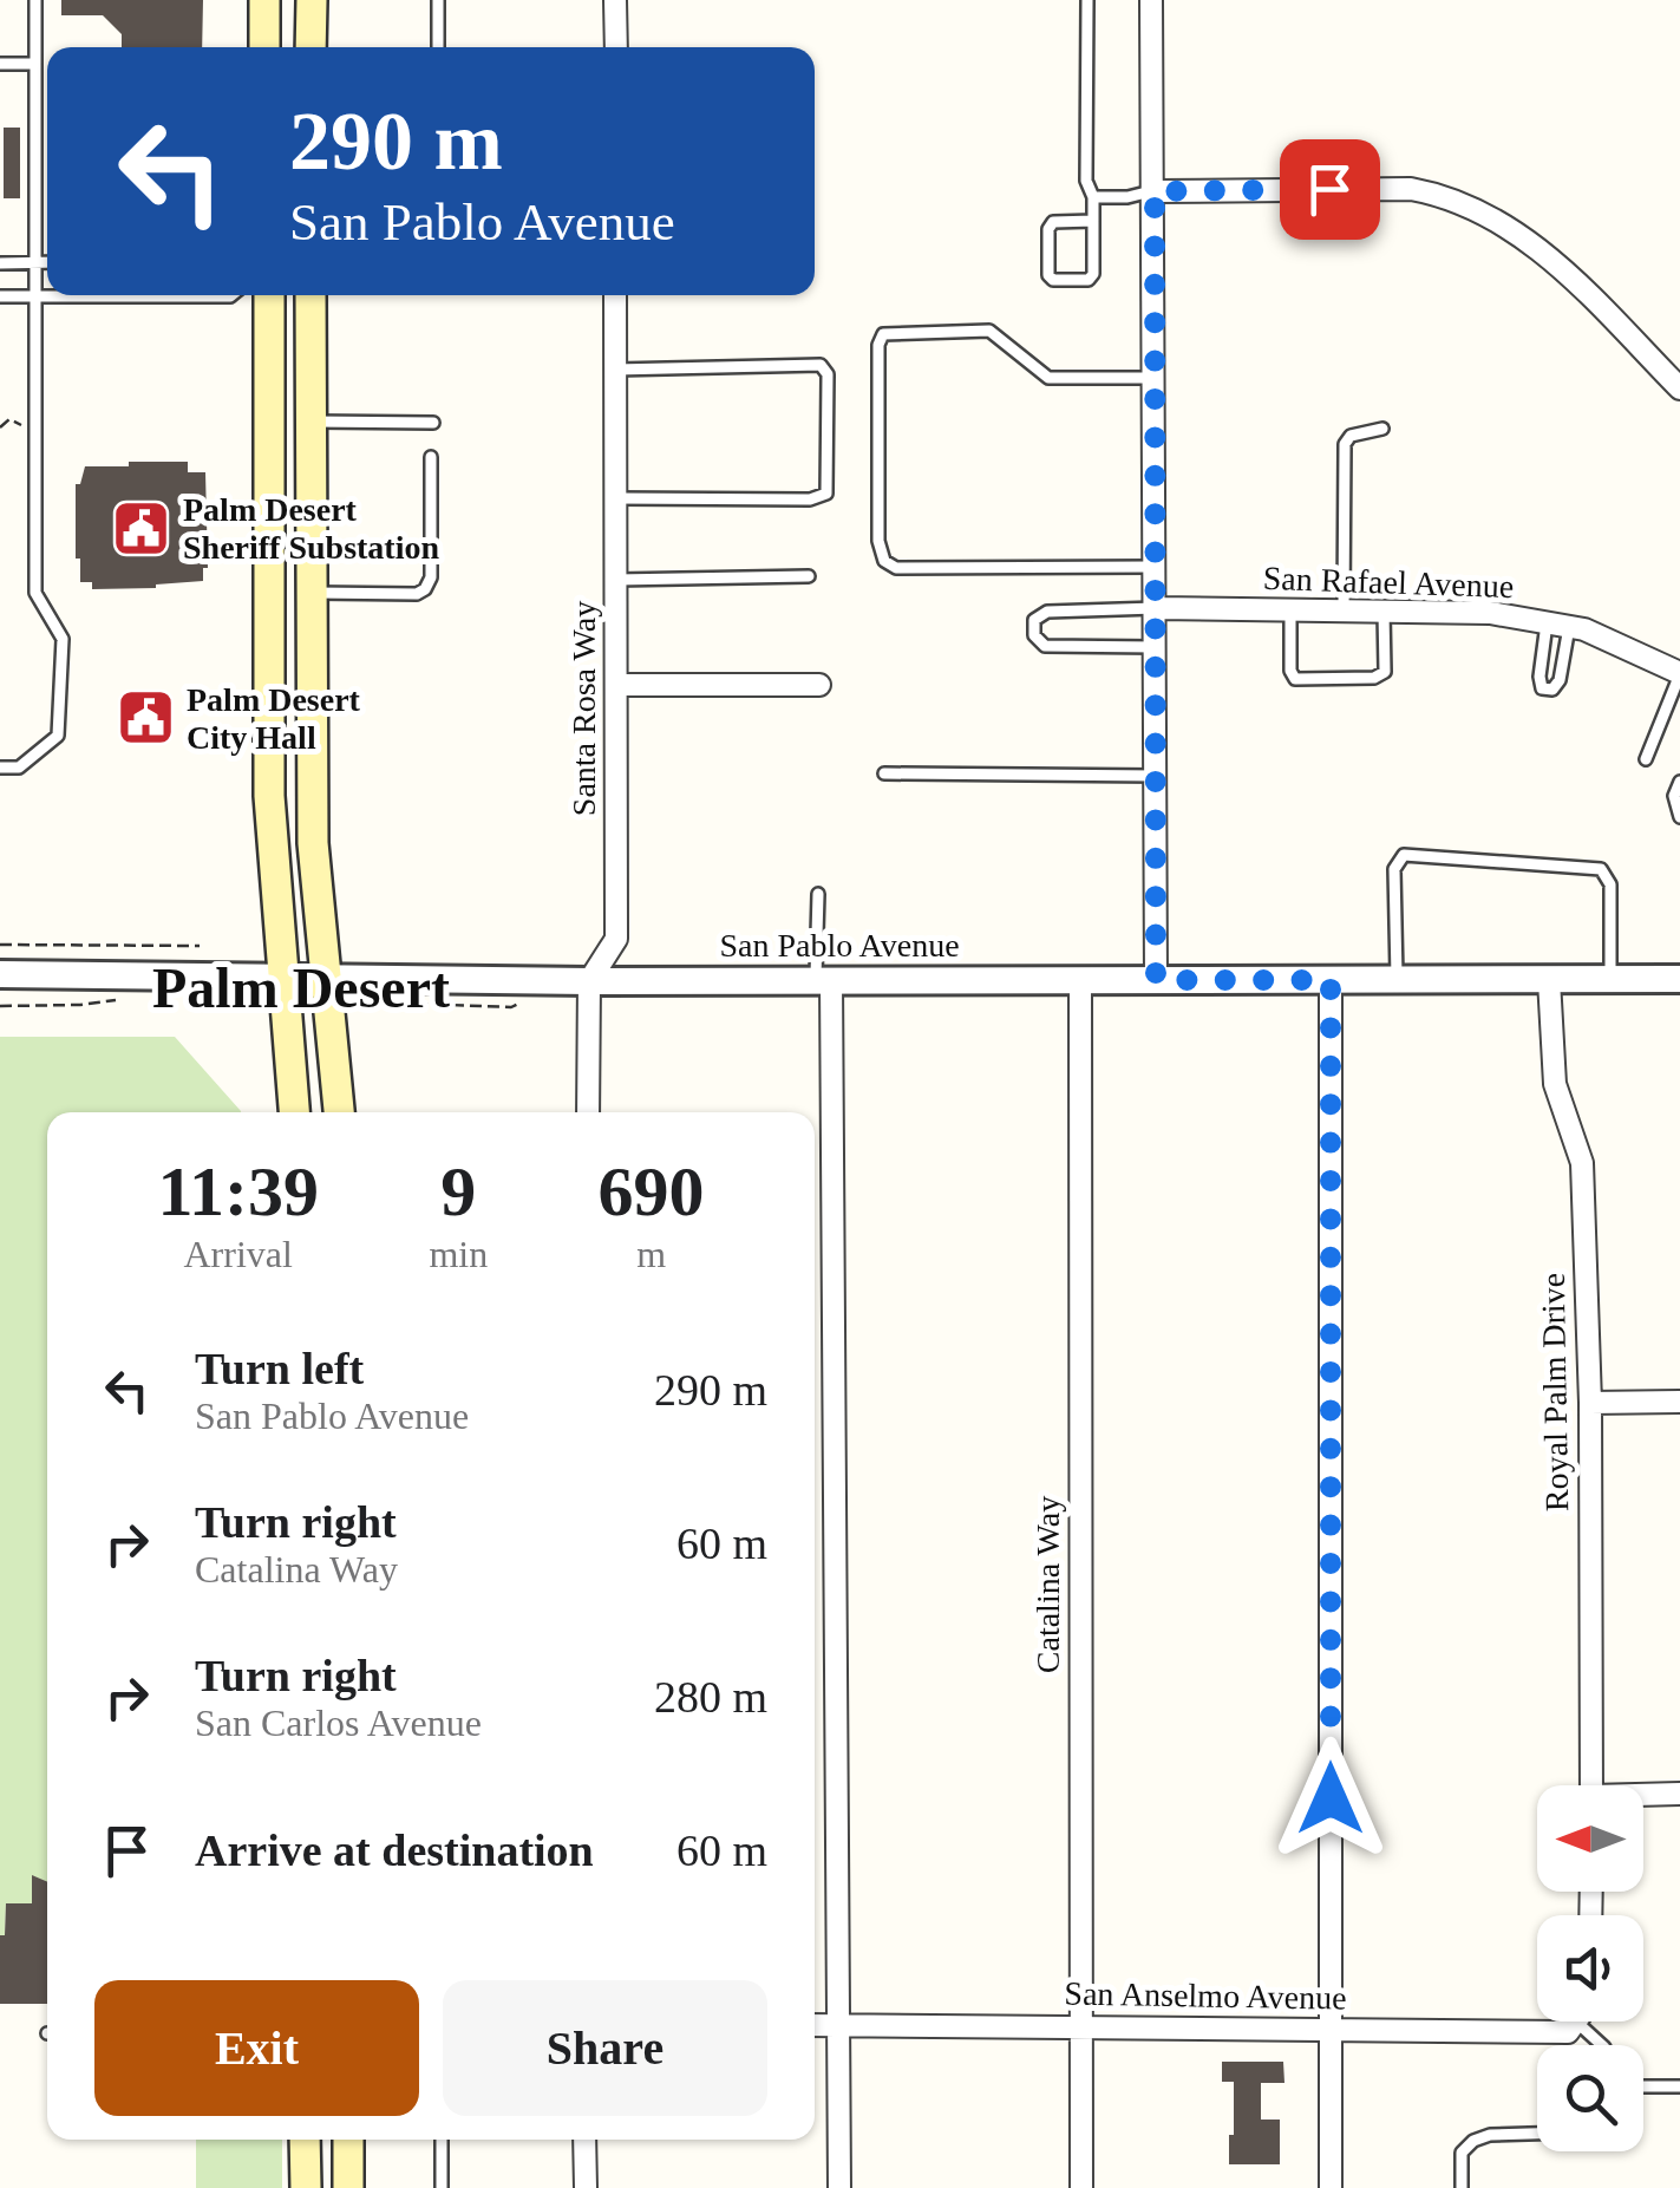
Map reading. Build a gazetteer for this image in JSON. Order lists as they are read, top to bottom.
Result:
{
  "streets": {
    "street": [
      "San Rafael Avenue",
      "Santa Rosa Way",
      "San Pablo Avenue",
      "Royal Palm Drive",
      "Catalina Way",
      "San Anselmo Avenue"
    ]
  },
  "crossings": [
    ["Santa Rosa Way", "San Pablo Avenue"],
    ["San Pablo Avenue", "Royal Palm Drive"],
    ["San Pablo Avenue", "Catalina Way"],
    ["Catalina Way", "San Anselmo Avenue"]
  ],
  "districts": ["Palm Desert"],
  "places": {
    "public building": ["Palm Desert Sheriff Substation", "Palm Desert City Hall"]
  },
  "north": "left",
  "page": {
    "turn": ["290 m", "San Pablo Avenue"],
    "eta": [
      "11:39",
      "Arrival",
      "9",
      "min",
      "690",
      "m"
    ],
    "list": [
      {
        "name": "Turn left",
        "note": "San Pablo Avenue",
        "value": "290 m"
      },
      {
        "name": "Turn right",
        "note": "Catalina Way",
        "value": "60 m"
      },
      {
        "name": "Turn right",
        "note": "San Carlos Avenue",
        "value": "280 m"
      },
      {
        "name": "Arrive at destination",
        "value": "60 m"
      }
    ],
    "buttons": ["Exit", "Share"]
  }
}
